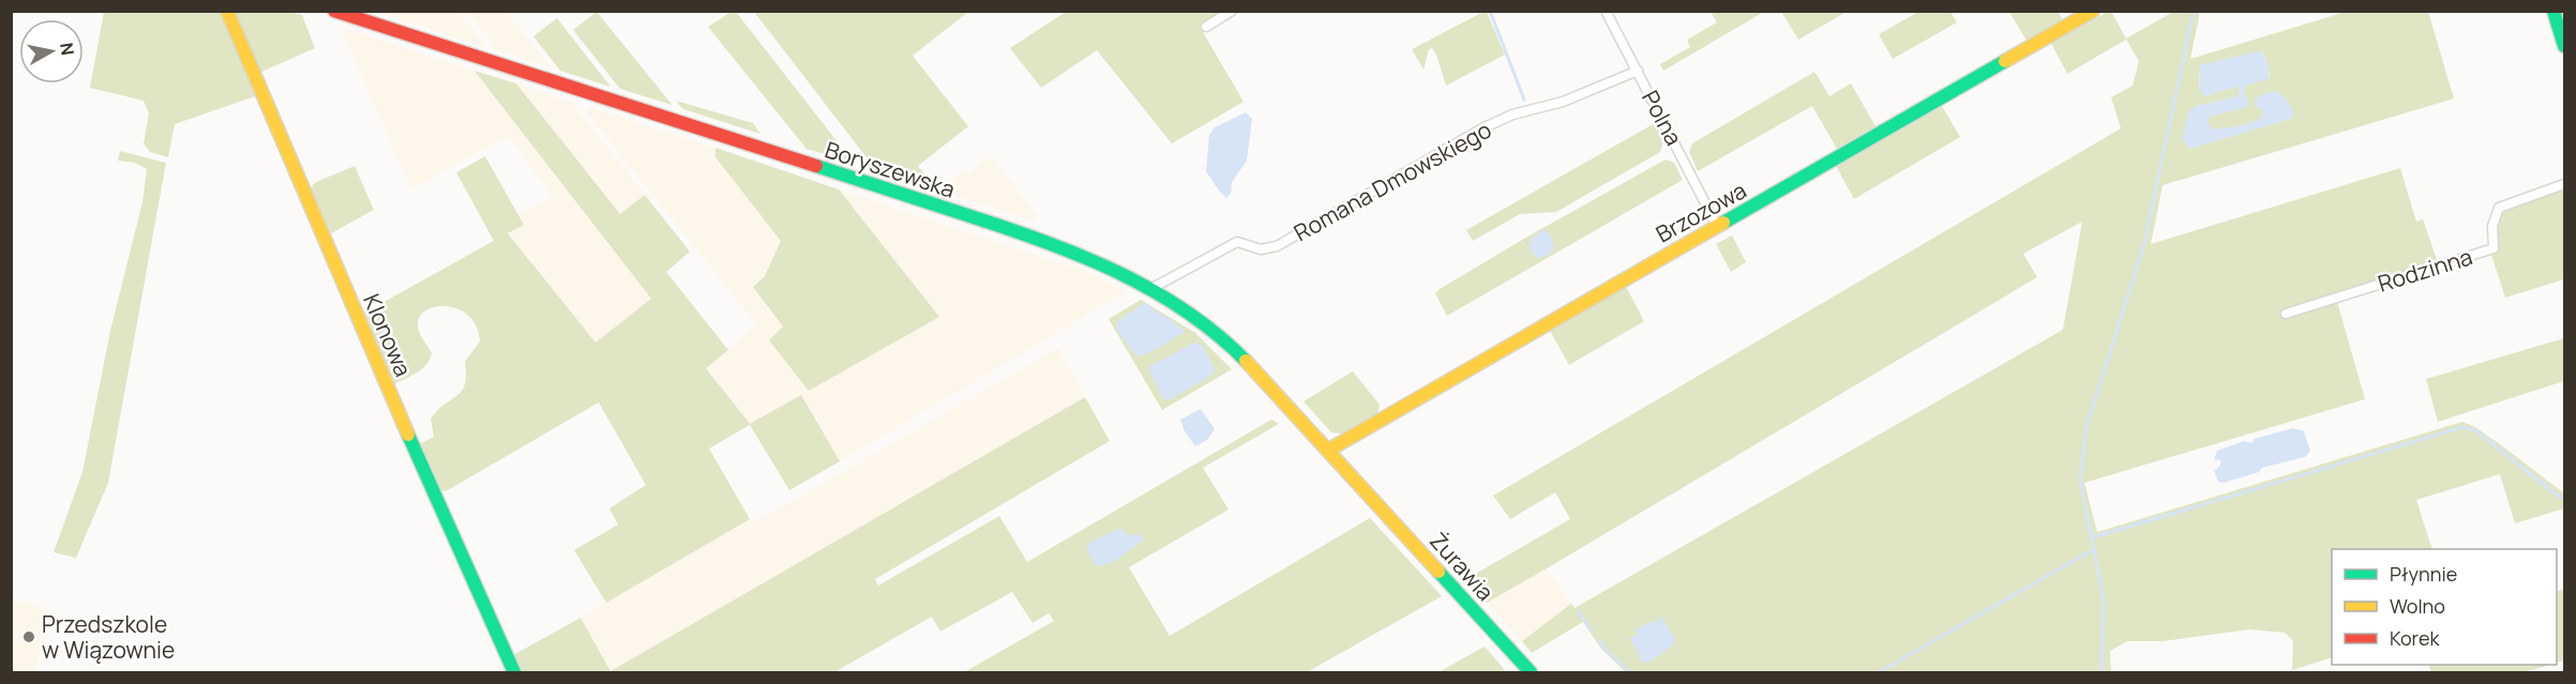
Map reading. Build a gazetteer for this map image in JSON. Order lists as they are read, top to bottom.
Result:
{
  "streets": {
    "street": [
      "Polna",
      "Boryszewska",
      "Romana Dmowskiego",
      "Brzozowa",
      "Rodzinna",
      "Klonowa",
      "Żurawia"
    ]
  },
  "crossings": [
    ["Polna", "Romana Dmowskiego"],
    ["Polna", "Brzozowa"],
    ["Boryszewska", "Romana Dmowskiego"],
    ["Boryszewska", "Brzozowa"],
    ["Boryszewska", "Żurawia"]
  ],
  "places": ["Przedszkole w Wiązownie"],
  "legend": ["Płynnie", "Wolno", "Korek"],
  "north": "right"
}
